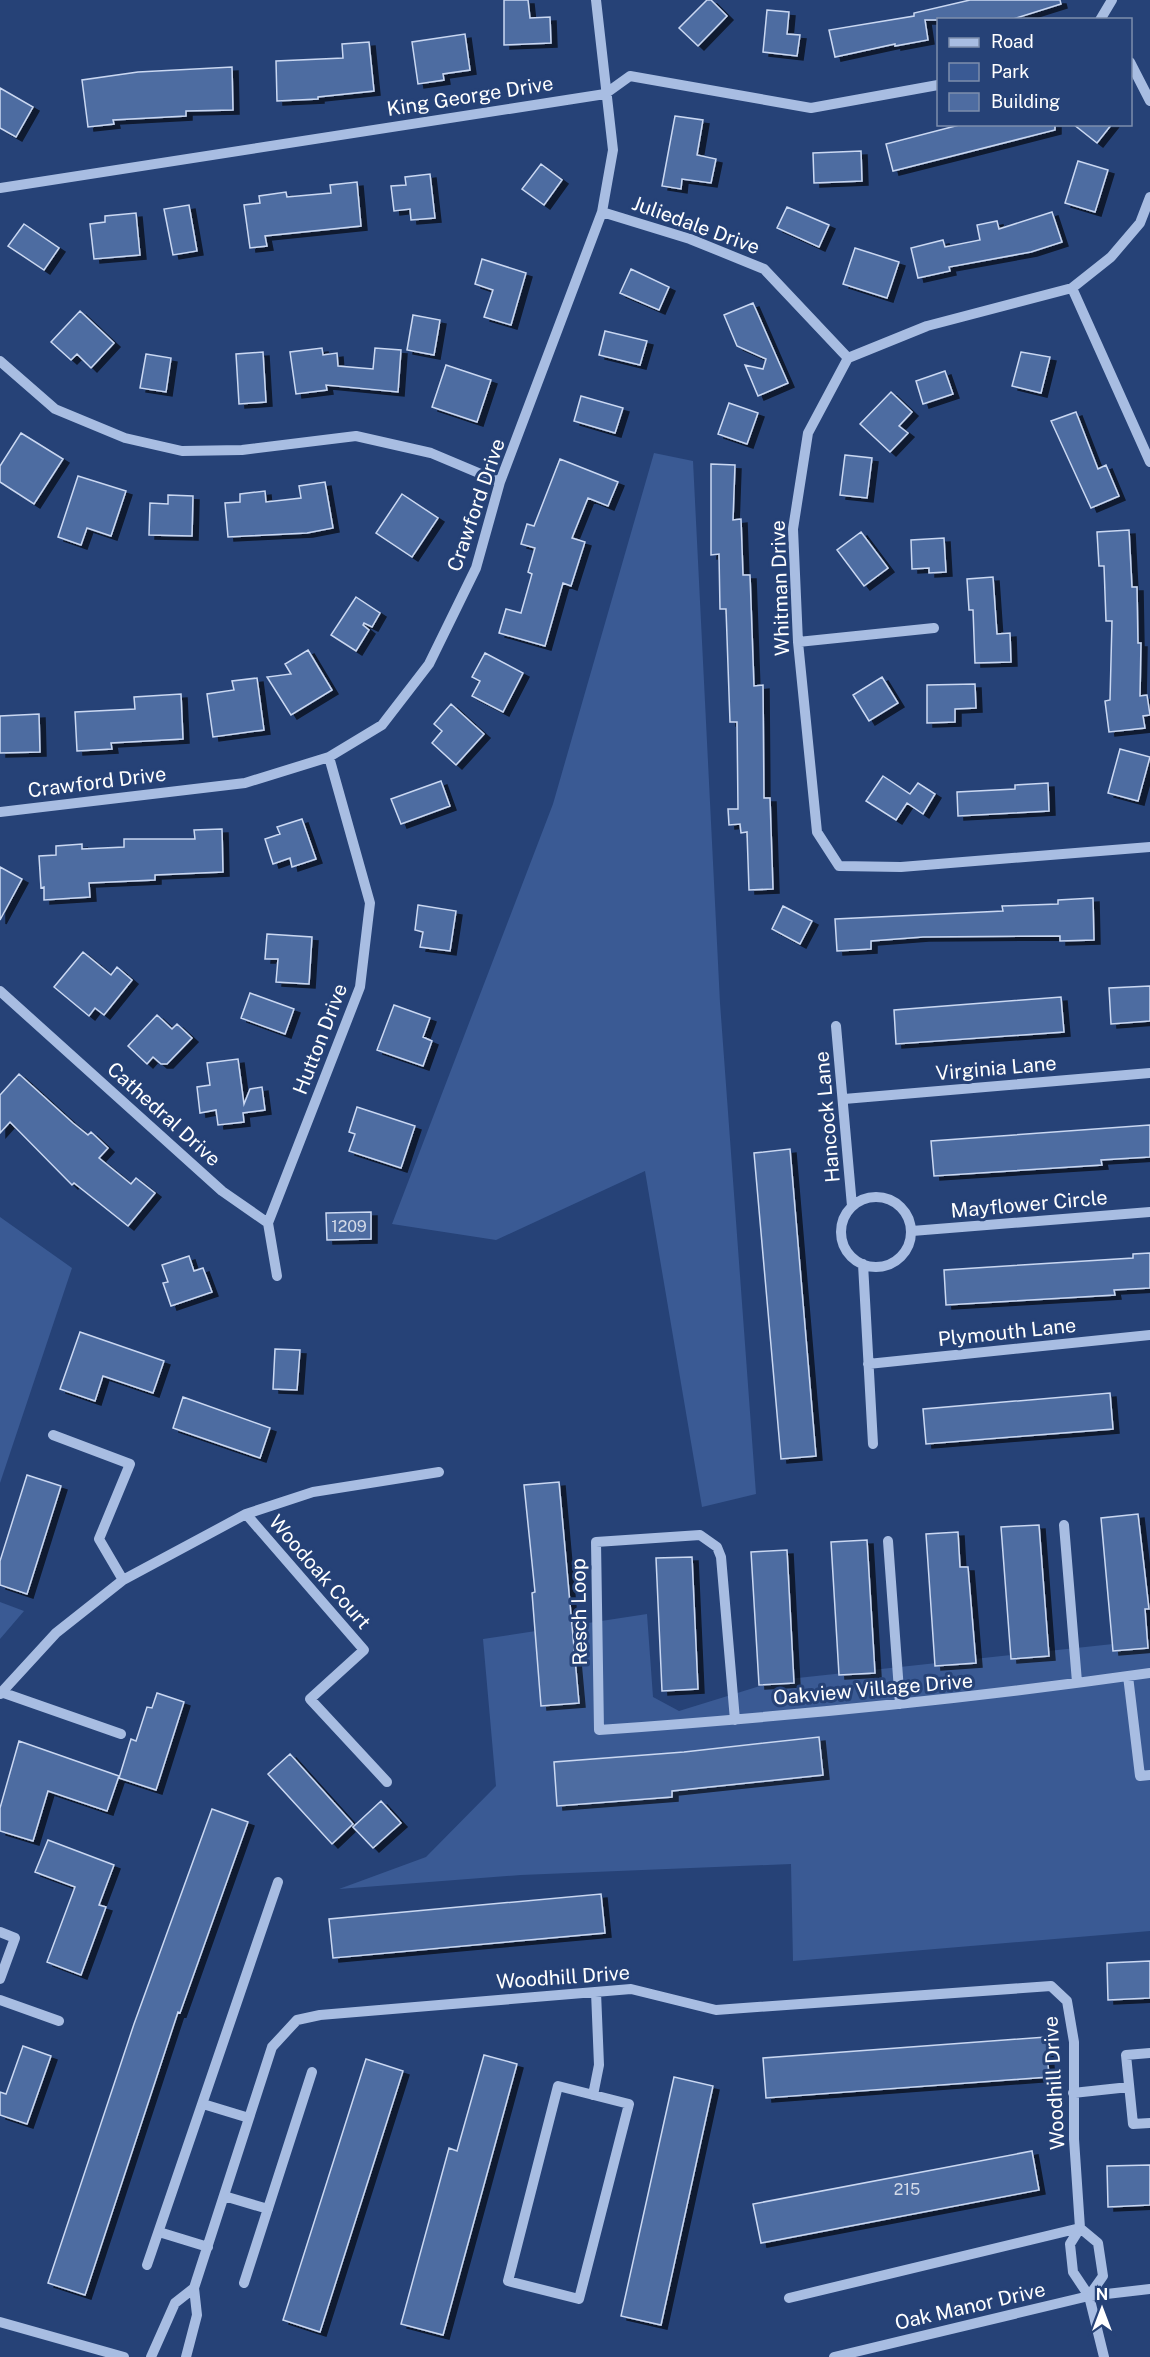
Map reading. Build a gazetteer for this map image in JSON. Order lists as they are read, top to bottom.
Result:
{
  "streets": {
    "street": [
      "King George Drive",
      "Juliedale Drive",
      "Crawford Drive",
      "Whitman Drive",
      "Hutton Drive",
      "Virginia Lane",
      "Cathedral Drive",
      "Hancock Lane",
      "Mayflower Circle",
      "Plymouth Lane",
      "Woodoak Court",
      "Resch Loop",
      "Oakview Village Drive",
      "Woodhill Drive",
      "Oak Manor Drive"
    ]
  },
  "crossings": [
    ["King George Drive", "Crawford Drive"],
    ["Juliedale Drive", "Crawford Drive"],
    ["Juliedale Drive", "Whitman Drive"],
    ["Crawford Drive", "Hutton Drive"],
    ["Hutton Drive", "Cathedral Drive"],
    ["Virginia Lane", "Hancock Lane"],
    ["Hancock Lane", "Mayflower Circle"],
    ["Resch Loop", "Oakview Village Drive"],
    ["Woodhill Drive", "Oak Manor Drive"]
  ],
  "house_numbers": ["1209", "215"],
  "legend": ["Road", "Park", "Building"],
  "north": "top"
}
